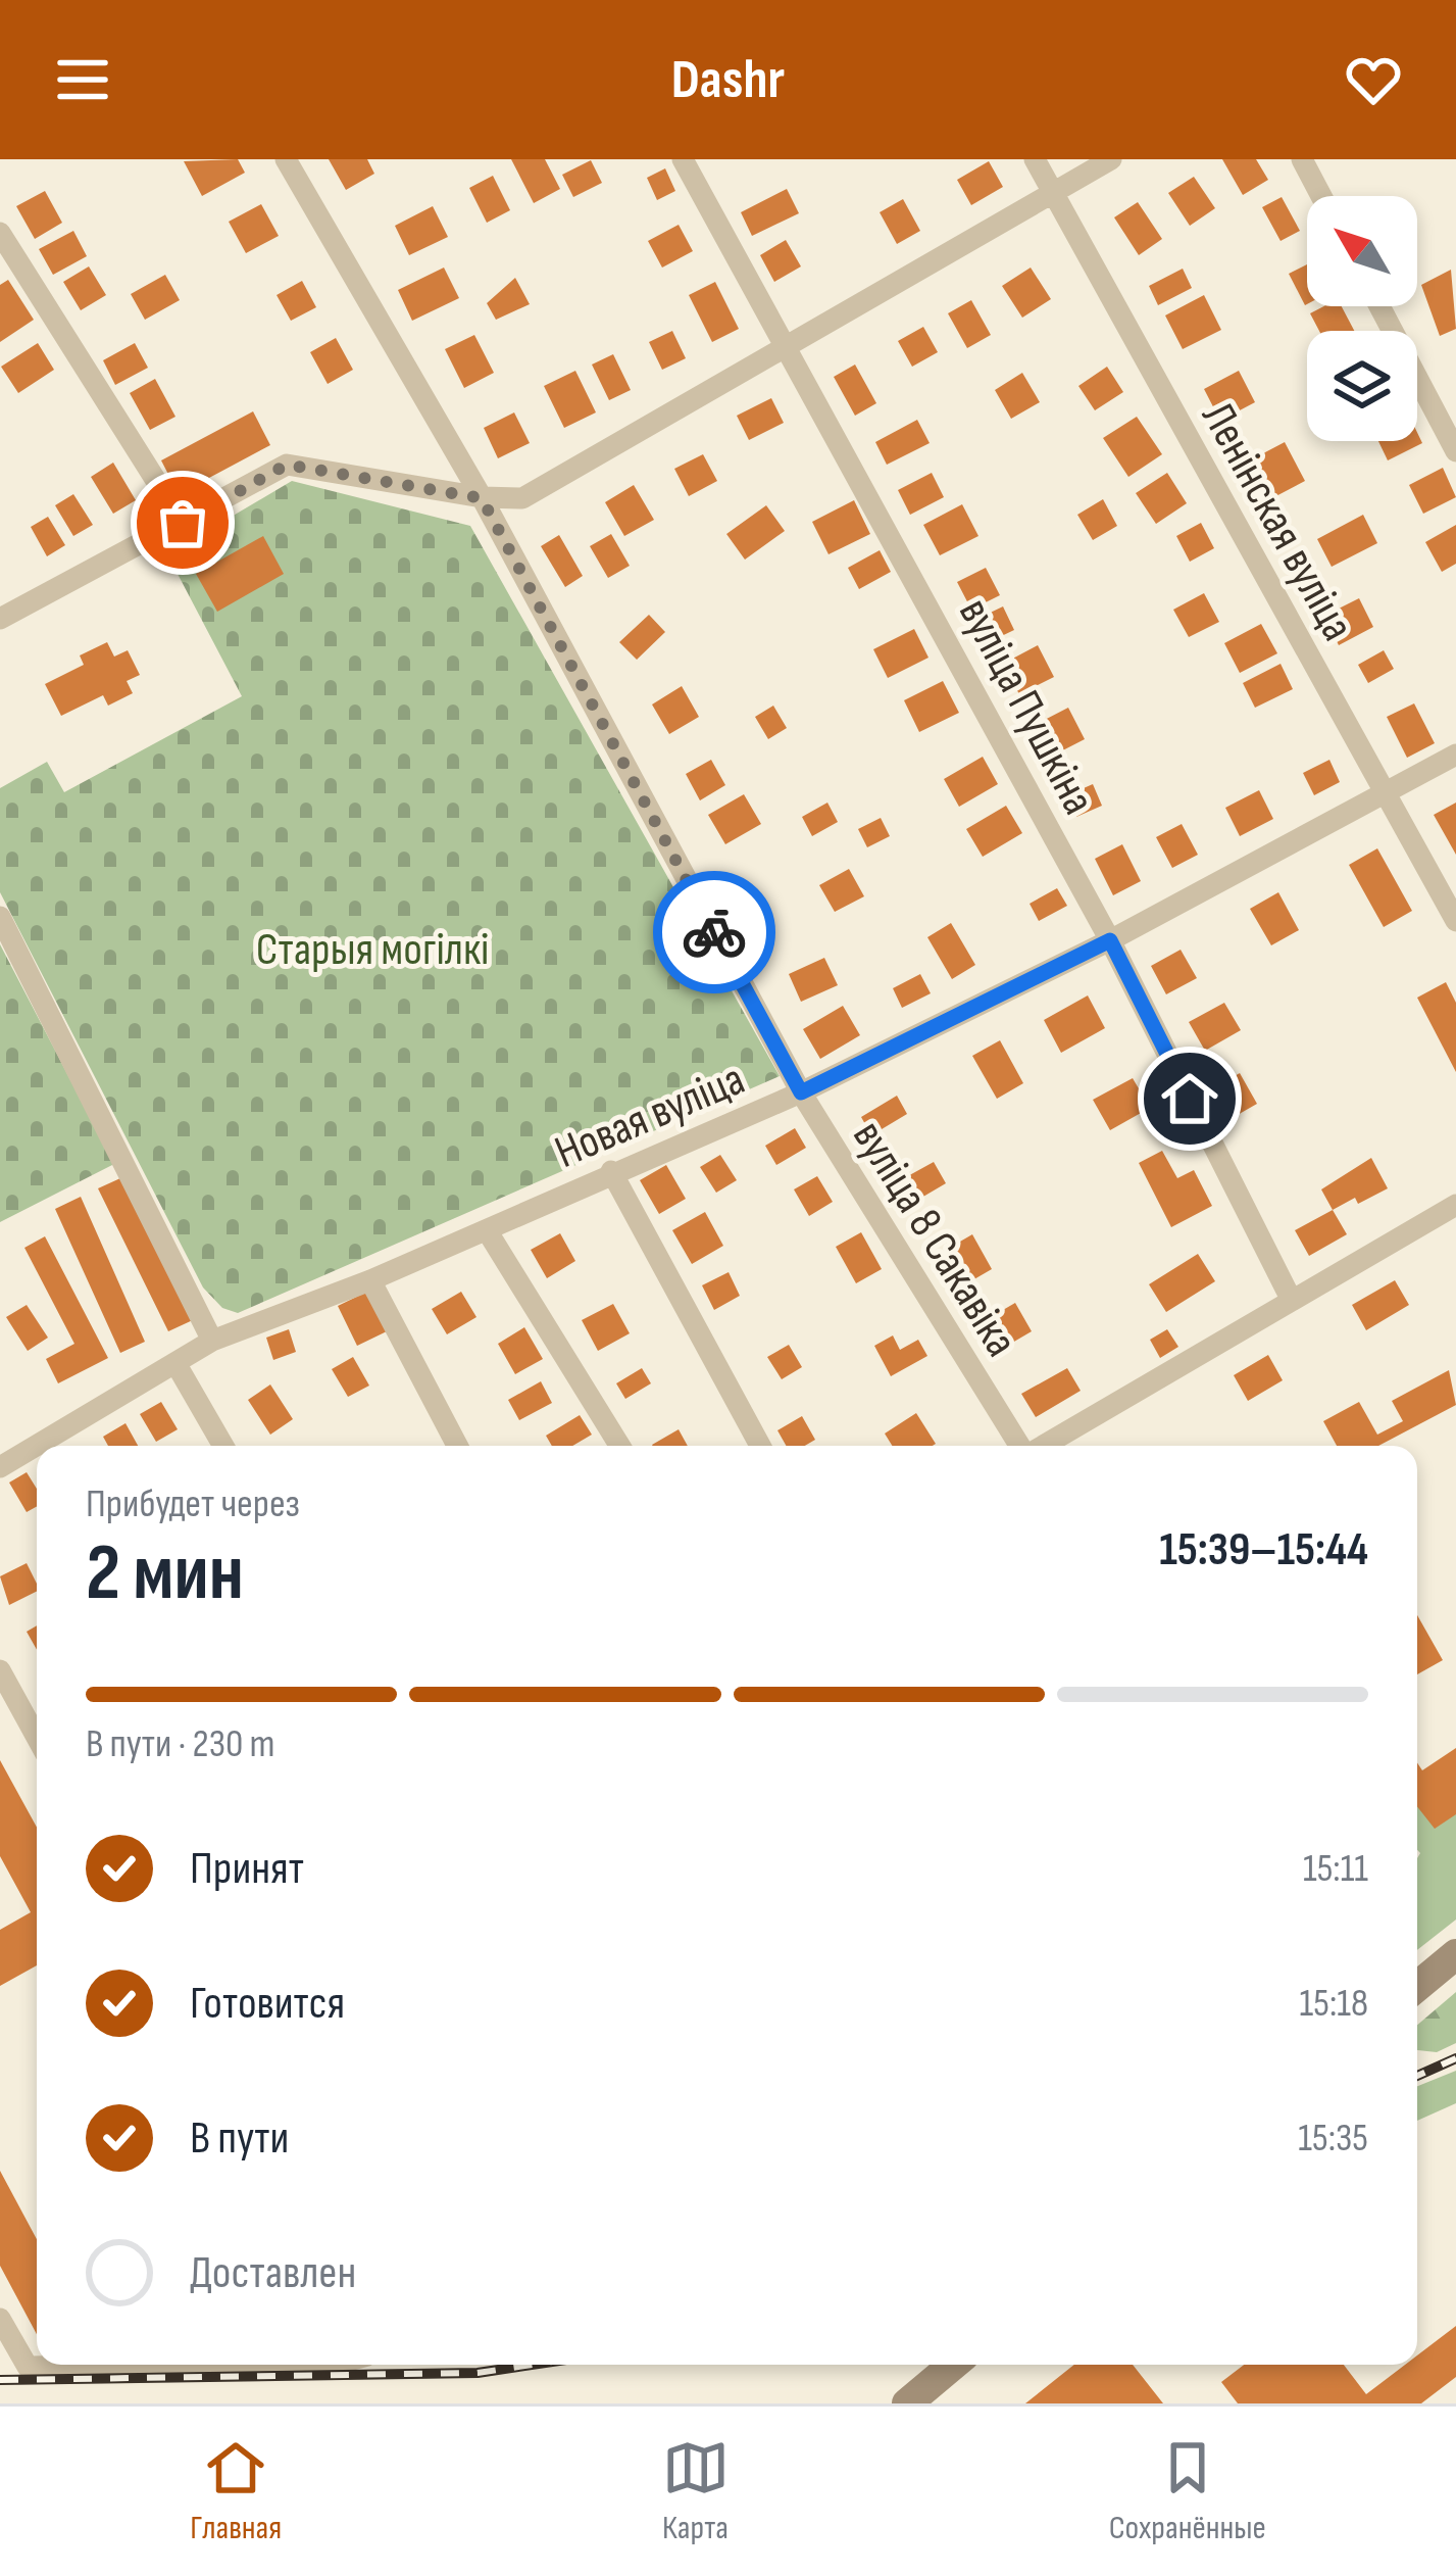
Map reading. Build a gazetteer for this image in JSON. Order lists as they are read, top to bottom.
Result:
{
  "streets": {
    "street": [
      "Ленінская вуліца",
      "вуліца Пушкіна",
      "Новая вуліца",
      "вуліца 8 Сакавіка"
    ]
  },
  "crossings": [
    ["Ленінская вуліца", "Новая вуліца"],
    ["вуліца Пушкіна", "Новая вуліца"],
    ["Новая вуліца", "вуліца 8 Сакавіка"]
  ],
  "parks": ["Старыя могілкі"],
  "north": "top left",
  "page": {
    "header": "Dashr",
    "heading": ["2 мин", "Прибудет через", "15:39–15:44"],
    "bar": "В пути · 230 m",
    "list": [
      ["Принят", "15:11"],
      ["Готовится", "15:18"],
      ["В пути", "15:35"],
      "Доставлен"
    ],
    "tabs": ["Главная", "Карта", "Сохранённые"]
  }
}
